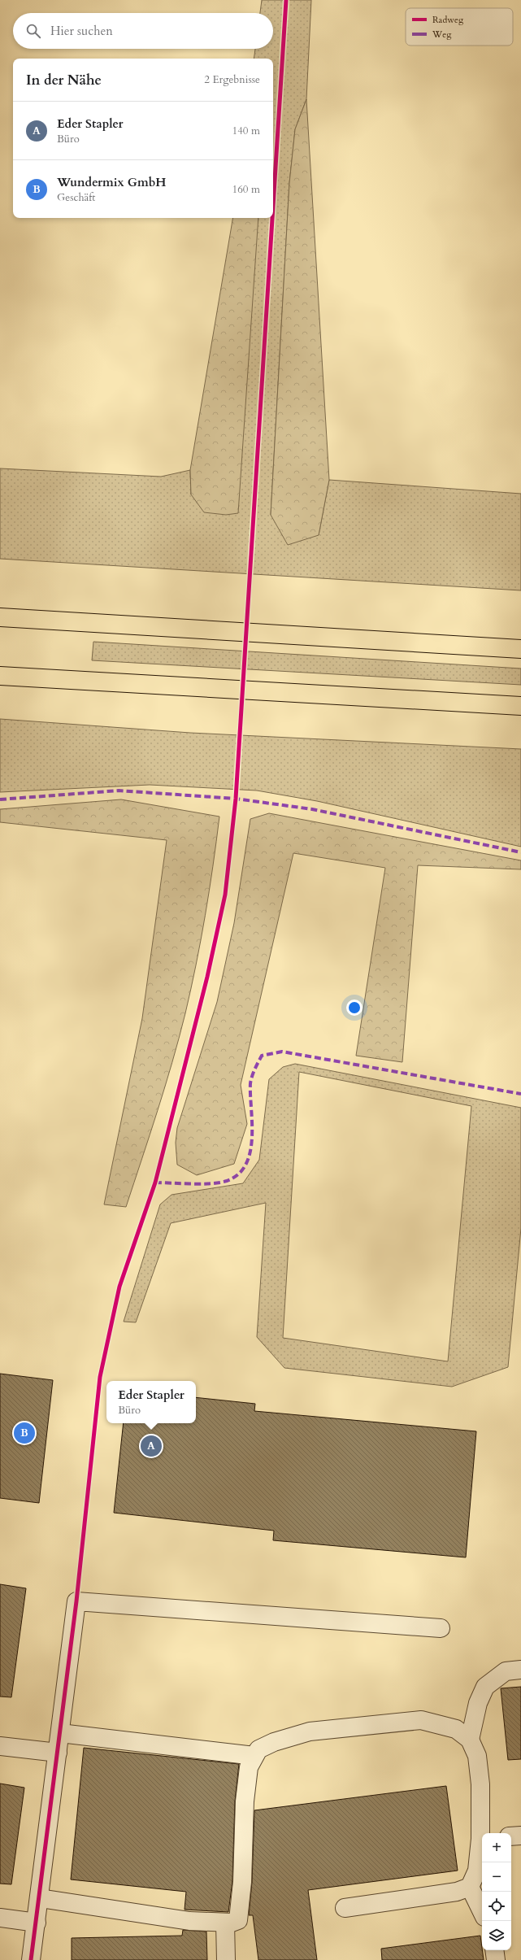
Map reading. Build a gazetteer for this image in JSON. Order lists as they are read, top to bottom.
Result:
{
  "legend": ["Radweg", "Weg"],
  "page": {
    "search": "Hier suchen",
    "heading": ["In der Nähe", "2 Ergebnisse"],
    "list": [
      {
        "mark": "A",
        "name": "Eder Stapler",
        "note": "Büro",
        "value": "140 m"
      },
      {
        "mark": "B",
        "name": "Wundermix GmbH",
        "note": "Geschäft",
        "value": "160 m"
      }
    ],
    "popup": ["Eder Stapler", "Büro"],
    "pins": ["B", "A"],
    "map_buttons": ["+", "−"]
  }
}
